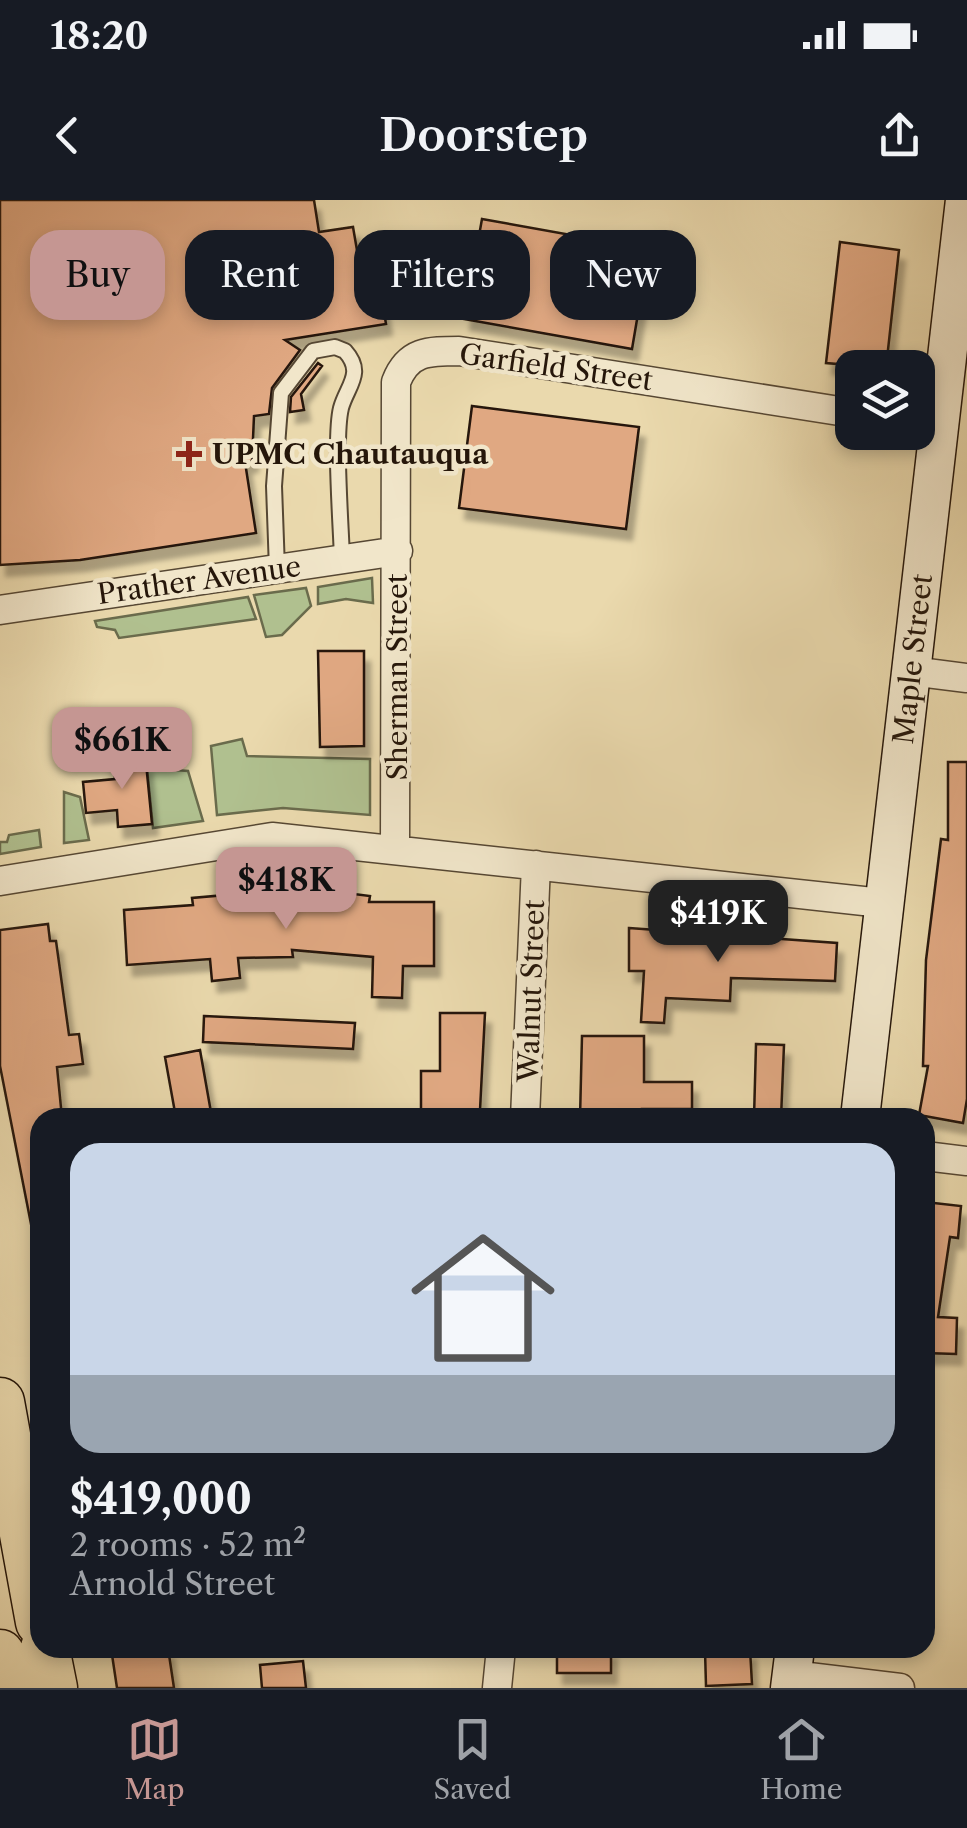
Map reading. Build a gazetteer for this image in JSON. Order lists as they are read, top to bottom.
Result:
{
  "streets": {
    "street": [
      "Garfield Street",
      "Prather Avenue",
      "Maple Street",
      "Sherman Street",
      "Walnut Street"
    ]
  },
  "crossings": [
    ["Garfield Street", "Sherman Street"],
    ["Prather Avenue", "Sherman Street"]
  ],
  "places": {
    "health": ["UPMC Chautauqua"]
  },
  "page": {
    "status": "18:20",
    "header": "Doorstep",
    "chip": [
      "Buy",
      "Rent",
      "Filters",
      "New"
    ],
    "price": ["$661K", "$418K", "$419K"],
    "list": [
      {
        "name": "$419,000",
        "note": "2 rooms · 52 m² · Arnold Street"
      }
    ],
    "tabs": ["Map", "Saved", "Home"]
  }
}
